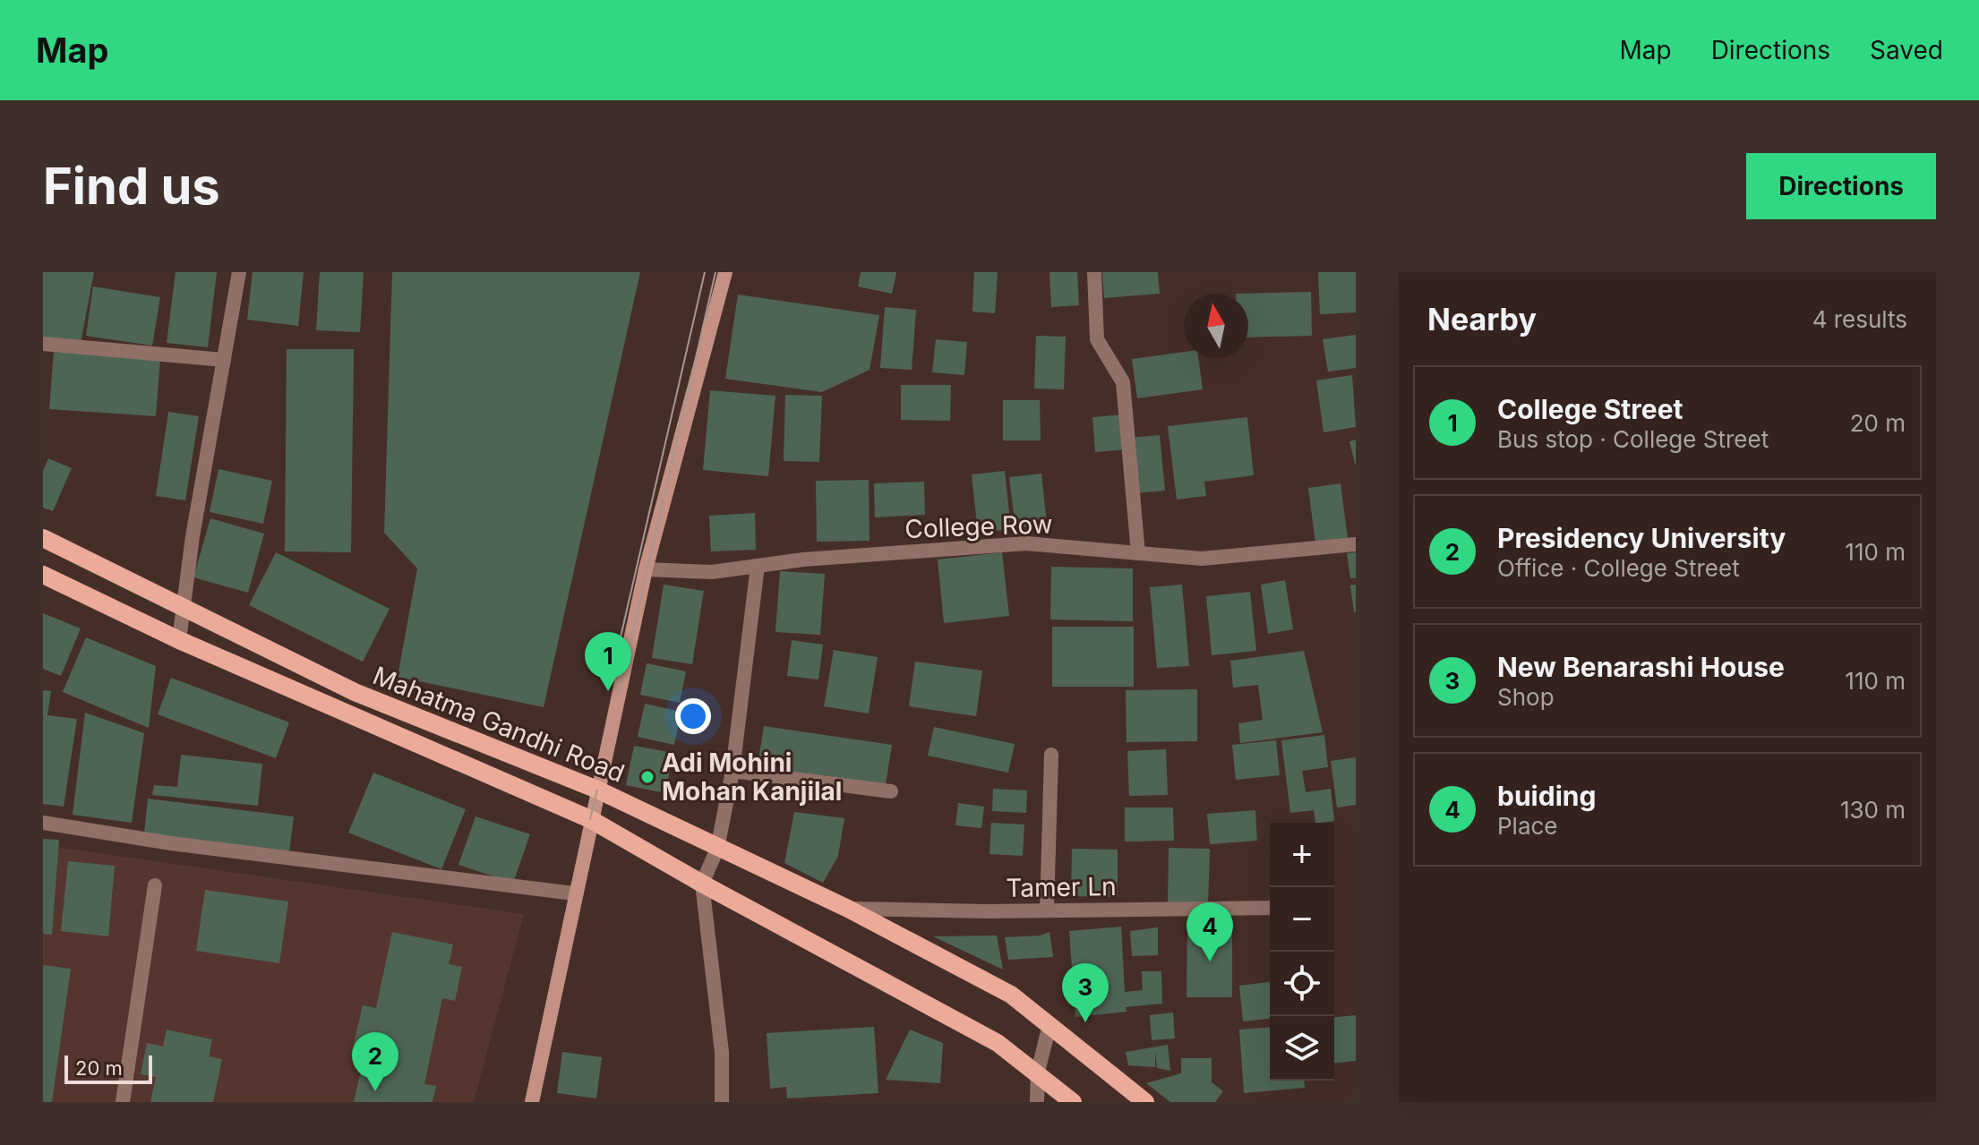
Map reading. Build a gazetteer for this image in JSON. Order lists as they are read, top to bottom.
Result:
{
  "streets": {
    "main road": ["Mahatma Gandhi Road"],
    "street": ["College Row", "Tamer Ln"]
  },
  "crossings": [
    ["Mahatma Gandhi Road", "Tamer Ln"]
  ],
  "places": ["Adi Mohini Mohan Kanjilal"],
  "scale_bar": "20 m",
  "north": "top",
  "page": {
    "header": "Map",
    "nav": ["Map", "Directions", "Saved"],
    "buttons": "Directions",
    "title": "Find us",
    "heading": ["Nearby", "4 results"],
    "list": [
      {
        "mark": "1",
        "name": "College Street",
        "note": "Bus stop · College Street",
        "value": "20 m"
      },
      {
        "mark": "2",
        "name": "Presidency University",
        "note": "Office · College Street",
        "value": "110 m"
      },
      {
        "mark": "3",
        "name": "New Benarashi House",
        "note": "Shop",
        "value": "110 m"
      },
      {
        "mark": "4",
        "name": "buiding",
        "note": "Place",
        "value": "130 m"
      }
    ],
    "pins": [
      "1",
      "4",
      "3",
      "2"
    ],
    "map_buttons": ["+", "−"],
    "scale": "20 m"
  }
}
